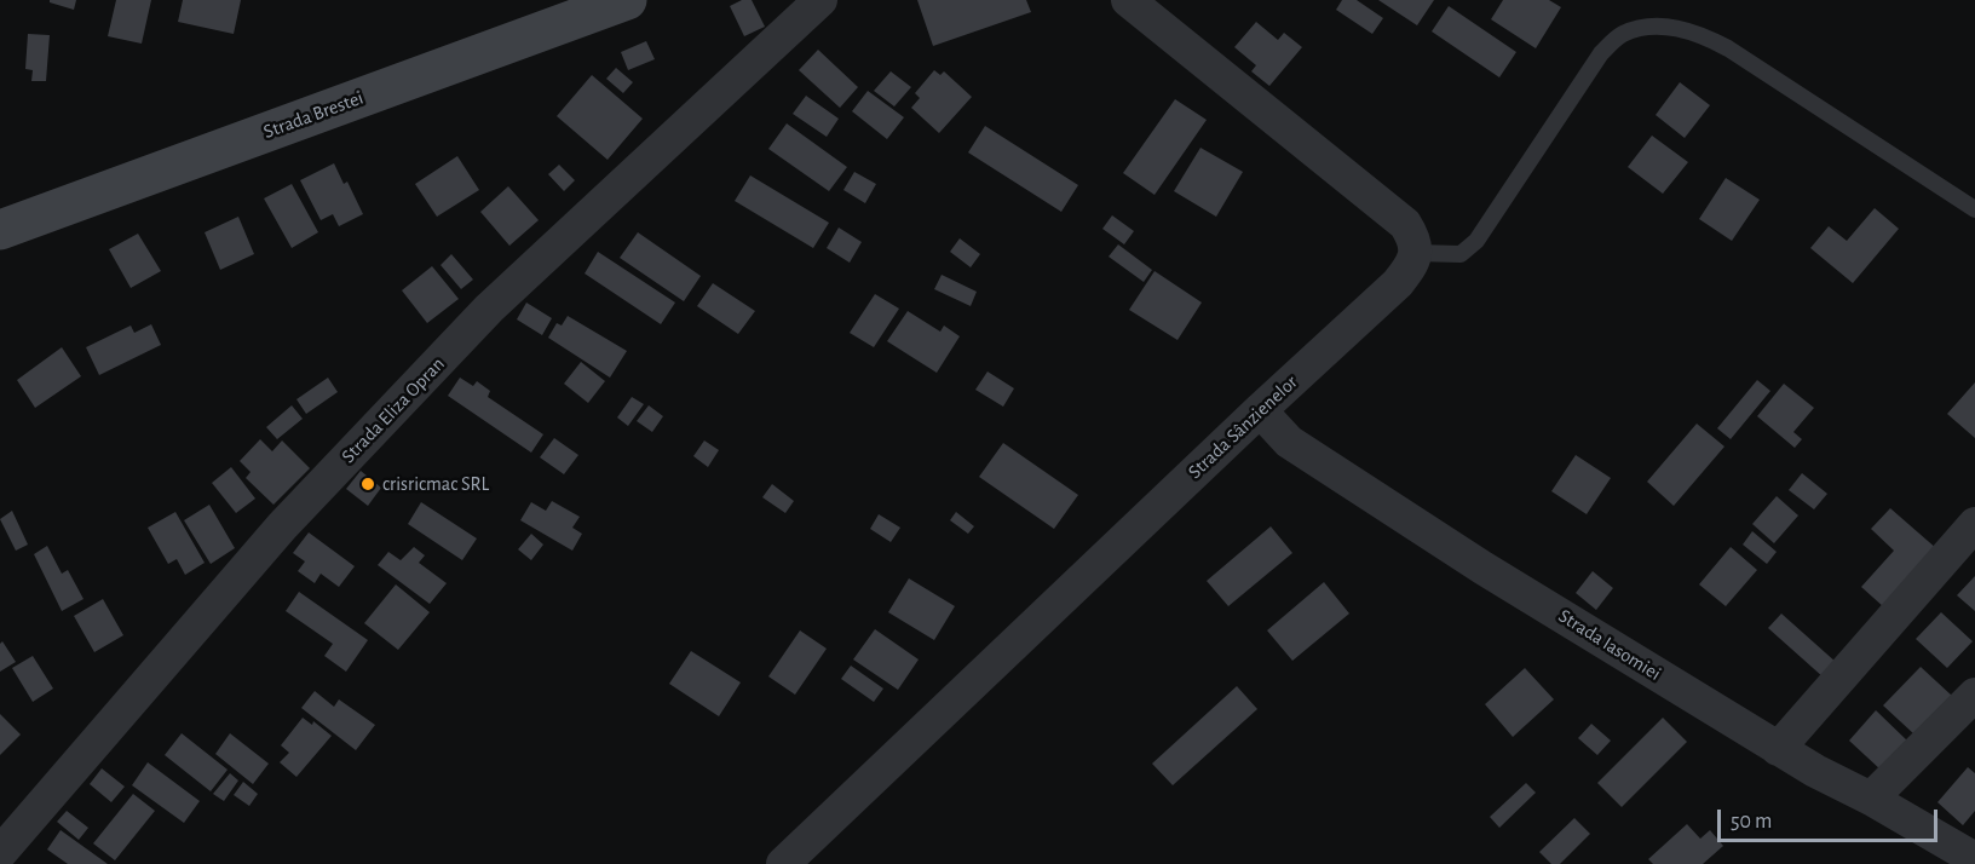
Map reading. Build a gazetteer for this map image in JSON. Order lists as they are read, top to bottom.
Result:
{
  "streets": {
    "main road": ["Strada Brestei"],
    "street": ["Strada Eliza Opran", "Strada Sânzienelor", "Strada Iasomiei"]
  },
  "crossings": [
    ["Strada Sânzienelor", "Strada Iasomiei"]
  ],
  "places": ["crisricmac SRL"],
  "scale_bar": "50 m"
}
